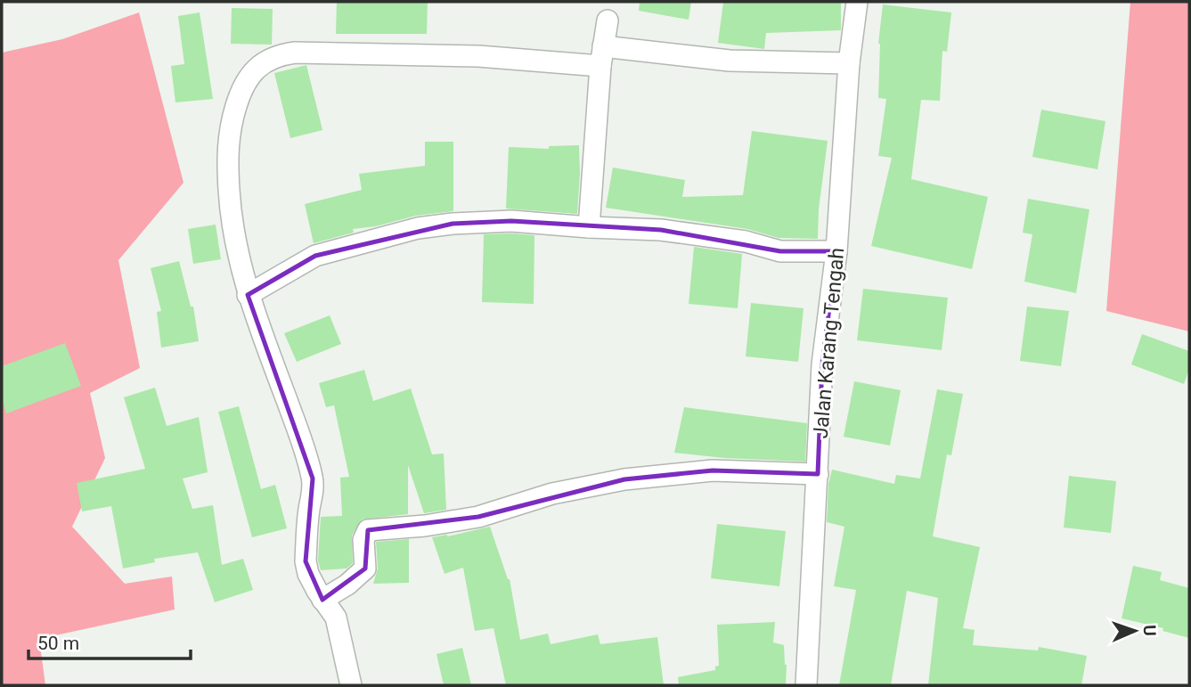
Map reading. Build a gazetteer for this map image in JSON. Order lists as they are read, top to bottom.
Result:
{
  "streets": {
    "street": ["Jalan Karang Tengah"]
  },
  "scale_bar": "50 m",
  "north": "right"
}
